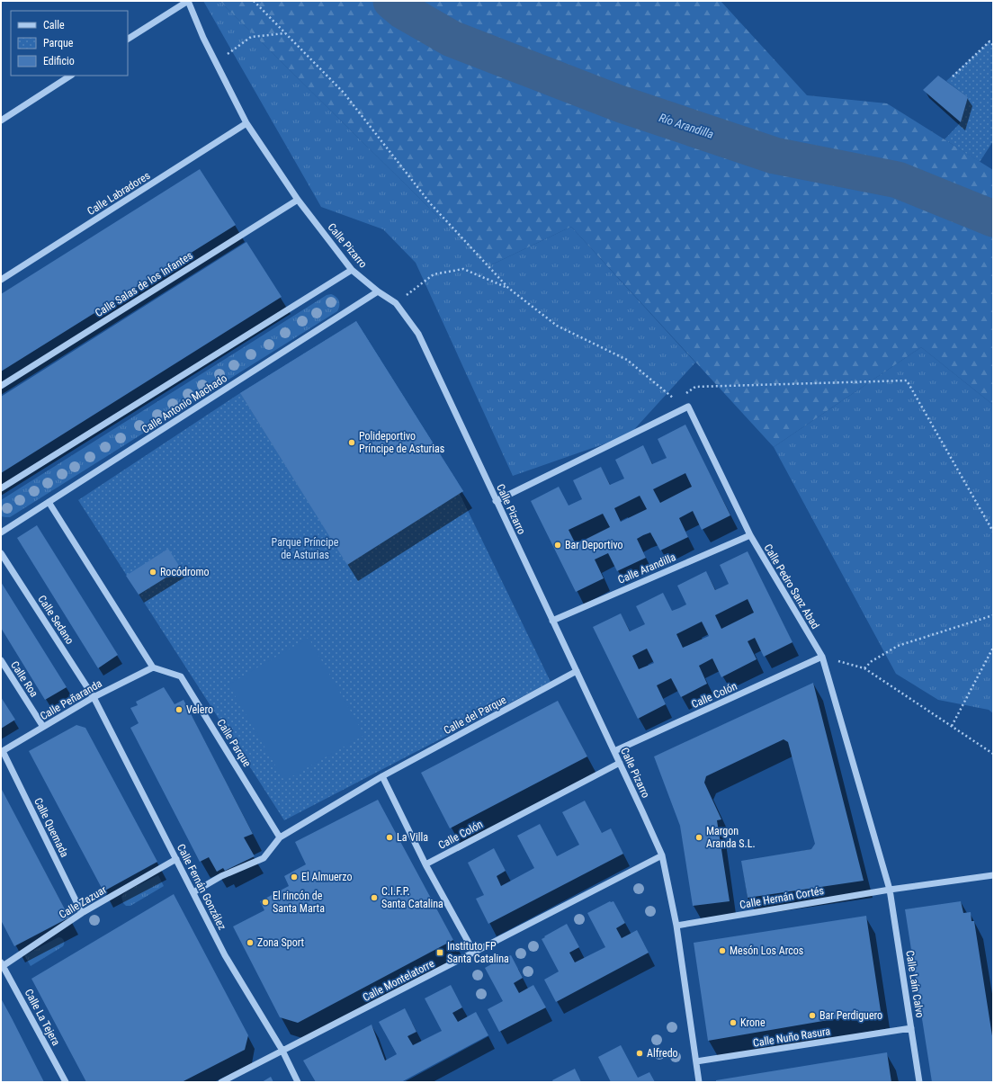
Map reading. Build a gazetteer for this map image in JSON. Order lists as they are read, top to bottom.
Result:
{
  "streets": {
    "street": [
      "Calle Labradores",
      "Calle Pizarro",
      "Calle Salas de los Infantes",
      "Calle Antonio Machado",
      "Calle Arandilla",
      "Calle Pedro Sanz Abad",
      "Calle Sedano",
      "Calle Roa",
      "Calle Colón",
      "Calle Peñaranda",
      "Calle del Parque",
      "Calle Parque",
      "Calle Quemada",
      "Calle Fernán González",
      "Calle Hernán Cortés",
      "Calle Zazuar",
      "Calle Montelatorre",
      "Calle Laín Calvo",
      "Calle La Tejera",
      "Calle Nuño Rasura"
    ]
  },
  "crossings": [
    ["Calle Labradores", "Calle Pizarro"],
    ["Calle Pizarro", "Calle Salas de los Infantes"],
    ["Calle Pizarro", "Calle Antonio Machado"],
    ["Calle Pizarro", "Calle Arandilla"],
    ["Calle Pizarro", "Calle Pedro Sanz Abad"],
    ["Calle Pizarro", "Calle Colón"],
    ["Calle Pizarro", "Calle del Parque"],
    ["Calle Pizarro", "Calle Hernán Cortés"],
    ["Calle Pizarro", "Calle Montelatorre"],
    ["Calle Pizarro", "Calle Nuño Rasura"],
    ["Calle Arandilla", "Calle Pedro Sanz Abad"],
    ["Calle Pedro Sanz Abad", "Calle Colón"],
    ["Calle Pedro Sanz Abad", "Calle Hernán Cortés"],
    ["Calle Pedro Sanz Abad", "Calle Laín Calvo"],
    ["Calle Sedano", "Calle Peñaranda"],
    ["Calle Sedano", "Calle Fernán González"],
    ["Calle Roa", "Calle Peñaranda"],
    ["Calle Peñaranda", "Calle Parque"],
    ["Calle Peñaranda", "Calle Quemada"],
    ["Calle Peñaranda", "Calle Fernán González"],
    ["Calle Quemada", "Calle Zazuar"],
    ["Calle Fernán González", "Calle Zazuar"],
    ["Calle Fernán González", "Calle Montelatorre"],
    ["Calle Hernán Cortés", "Calle Laín Calvo"],
    ["Calle Zazuar", "Calle La Tejera"],
    ["Calle Laín Calvo", "Calle Nuño Rasura"]
  ],
  "water": ["Río Arandilla"],
  "parks": ["Parque Príncipe de Asturias"],
  "places": {
    "other": [
      "Polideportivo Príncipe de Asturias",
      "Bar Deportivo",
      "Rocódromo",
      "Velero",
      "La Villa",
      "Margon Aranda S.L.",
      "El Almuerzo",
      "C.I.F.P. Santa Catalina",
      "El rincón de Santa Marta",
      "Zona Sport",
      "Mesón Los Arcos",
      "Bar Perdiguero",
      "Krone",
      "Alfredo"
    ],
    "transit": ["Instituto FP Santa Catalina"]
  },
  "legend": ["Calle", "Parque", "Edificio"]
}
